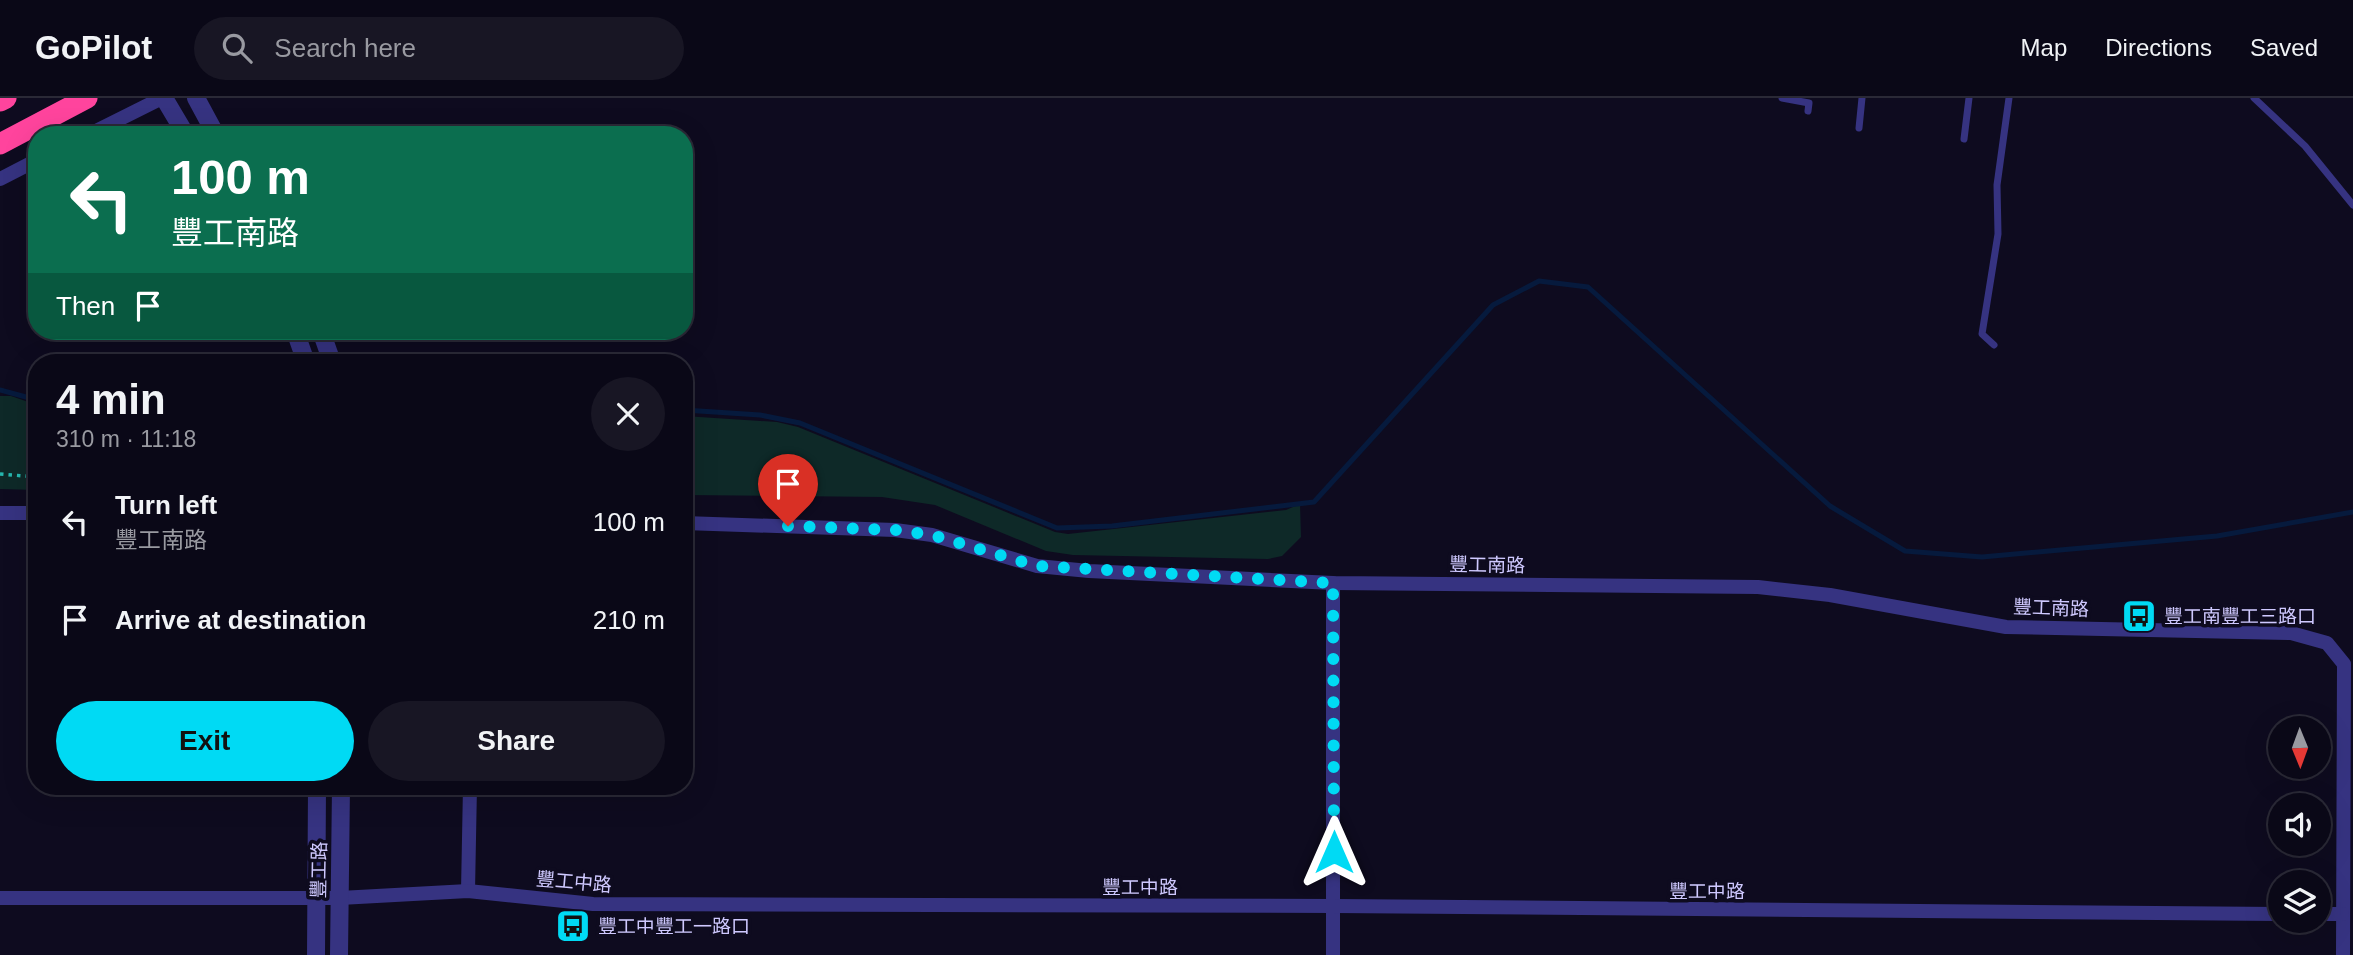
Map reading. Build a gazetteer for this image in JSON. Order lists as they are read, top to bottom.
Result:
{
  "streets": {
    "street": ["豐工南路", "豐工路", "豐工中路"]
  },
  "crossings": [
    ["豐工路", "豐工中路"]
  ],
  "places": {
    "bus stop": ["豐工南豐工三路口", "豐工中豐工一路口"]
  },
  "north": "bottom",
  "page": {
    "header": "GoPilot",
    "search": "Search here",
    "nav": ["Map", "Directions", "Saved"],
    "turn": ["100 m", "豐工南路"],
    "then": "Then",
    "heading": ["4 min", "310 m · 11:18"],
    "list": [
      {
        "name": "Turn left",
        "note": "豐工南路",
        "value": "100 m"
      },
      {
        "name": "Arrive at destination",
        "value": "210 m"
      }
    ],
    "buttons": ["Exit", "Share"]
  }
}
